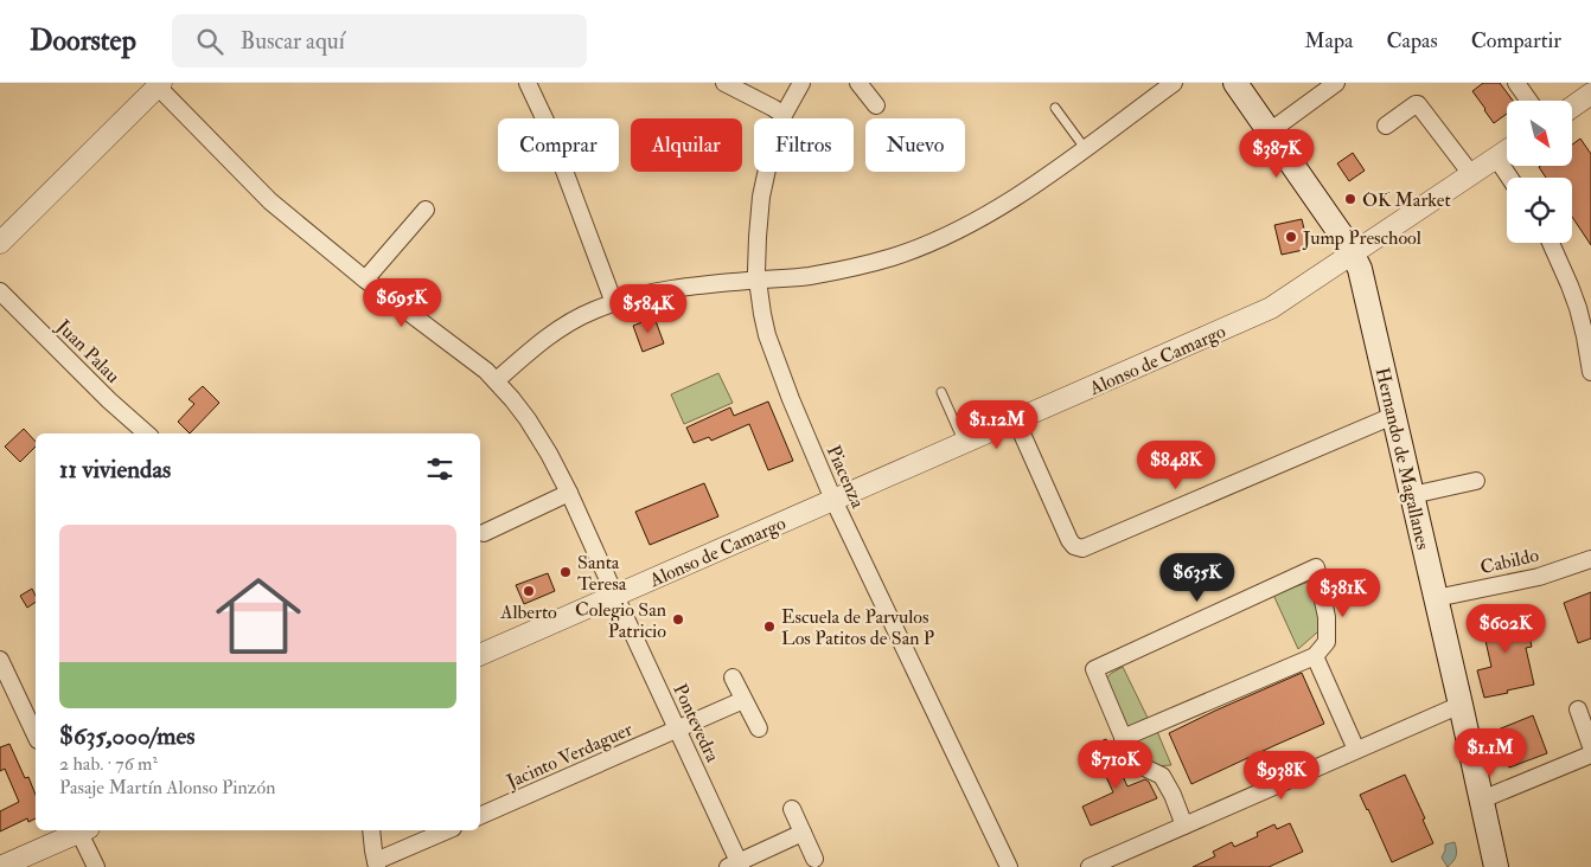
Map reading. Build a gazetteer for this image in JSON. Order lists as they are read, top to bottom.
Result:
{
  "streets": {
    "main road": ["Hernando de Magallanes"],
    "street": [
      "Juan Palau",
      "Alonso de Camargo",
      "Piacenza",
      "Cabildo",
      "Pontevedra",
      "Jacinto Verdaguer"
    ]
  },
  "crossings": [
    ["Alonso de Camargo", "Hernando de Magallanes"],
    ["Alonso de Camargo", "Piacenza"],
    ["Alonso de Camargo", "Pontevedra"],
    ["Hernando de Magallanes", "Cabildo"],
    ["Pontevedra", "Jacinto Verdaguer"]
  ],
  "places": [
    "OK Market",
    "Jump Preschool",
    "Santa Teresa",
    "Alberto",
    "Colegio San Patricio",
    "Escuela de Parvulos Los Patitos de San P"
  ],
  "north": "bottom right",
  "page": {
    "header": "Doorstep",
    "search": "Buscar aquí",
    "nav": ["Mapa", "Capas", "Compartir"],
    "chip": [
      "Comprar",
      "Alquilar",
      "Filtros",
      "Nuevo"
    ],
    "price": [
      "$387K",
      "$695K",
      "$584K",
      "$1.12M",
      "$848K",
      "$635K",
      "$381K",
      "$602K",
      "$1.1M",
      "$710K",
      "$938K"
    ],
    "heading": "11 viviendas",
    "list": [
      {
        "name": "$635,000/mes",
        "note": "2 hab. · 76 m² · Pasaje Martín Alonso Pinzón"
      }
    ]
  }
}
